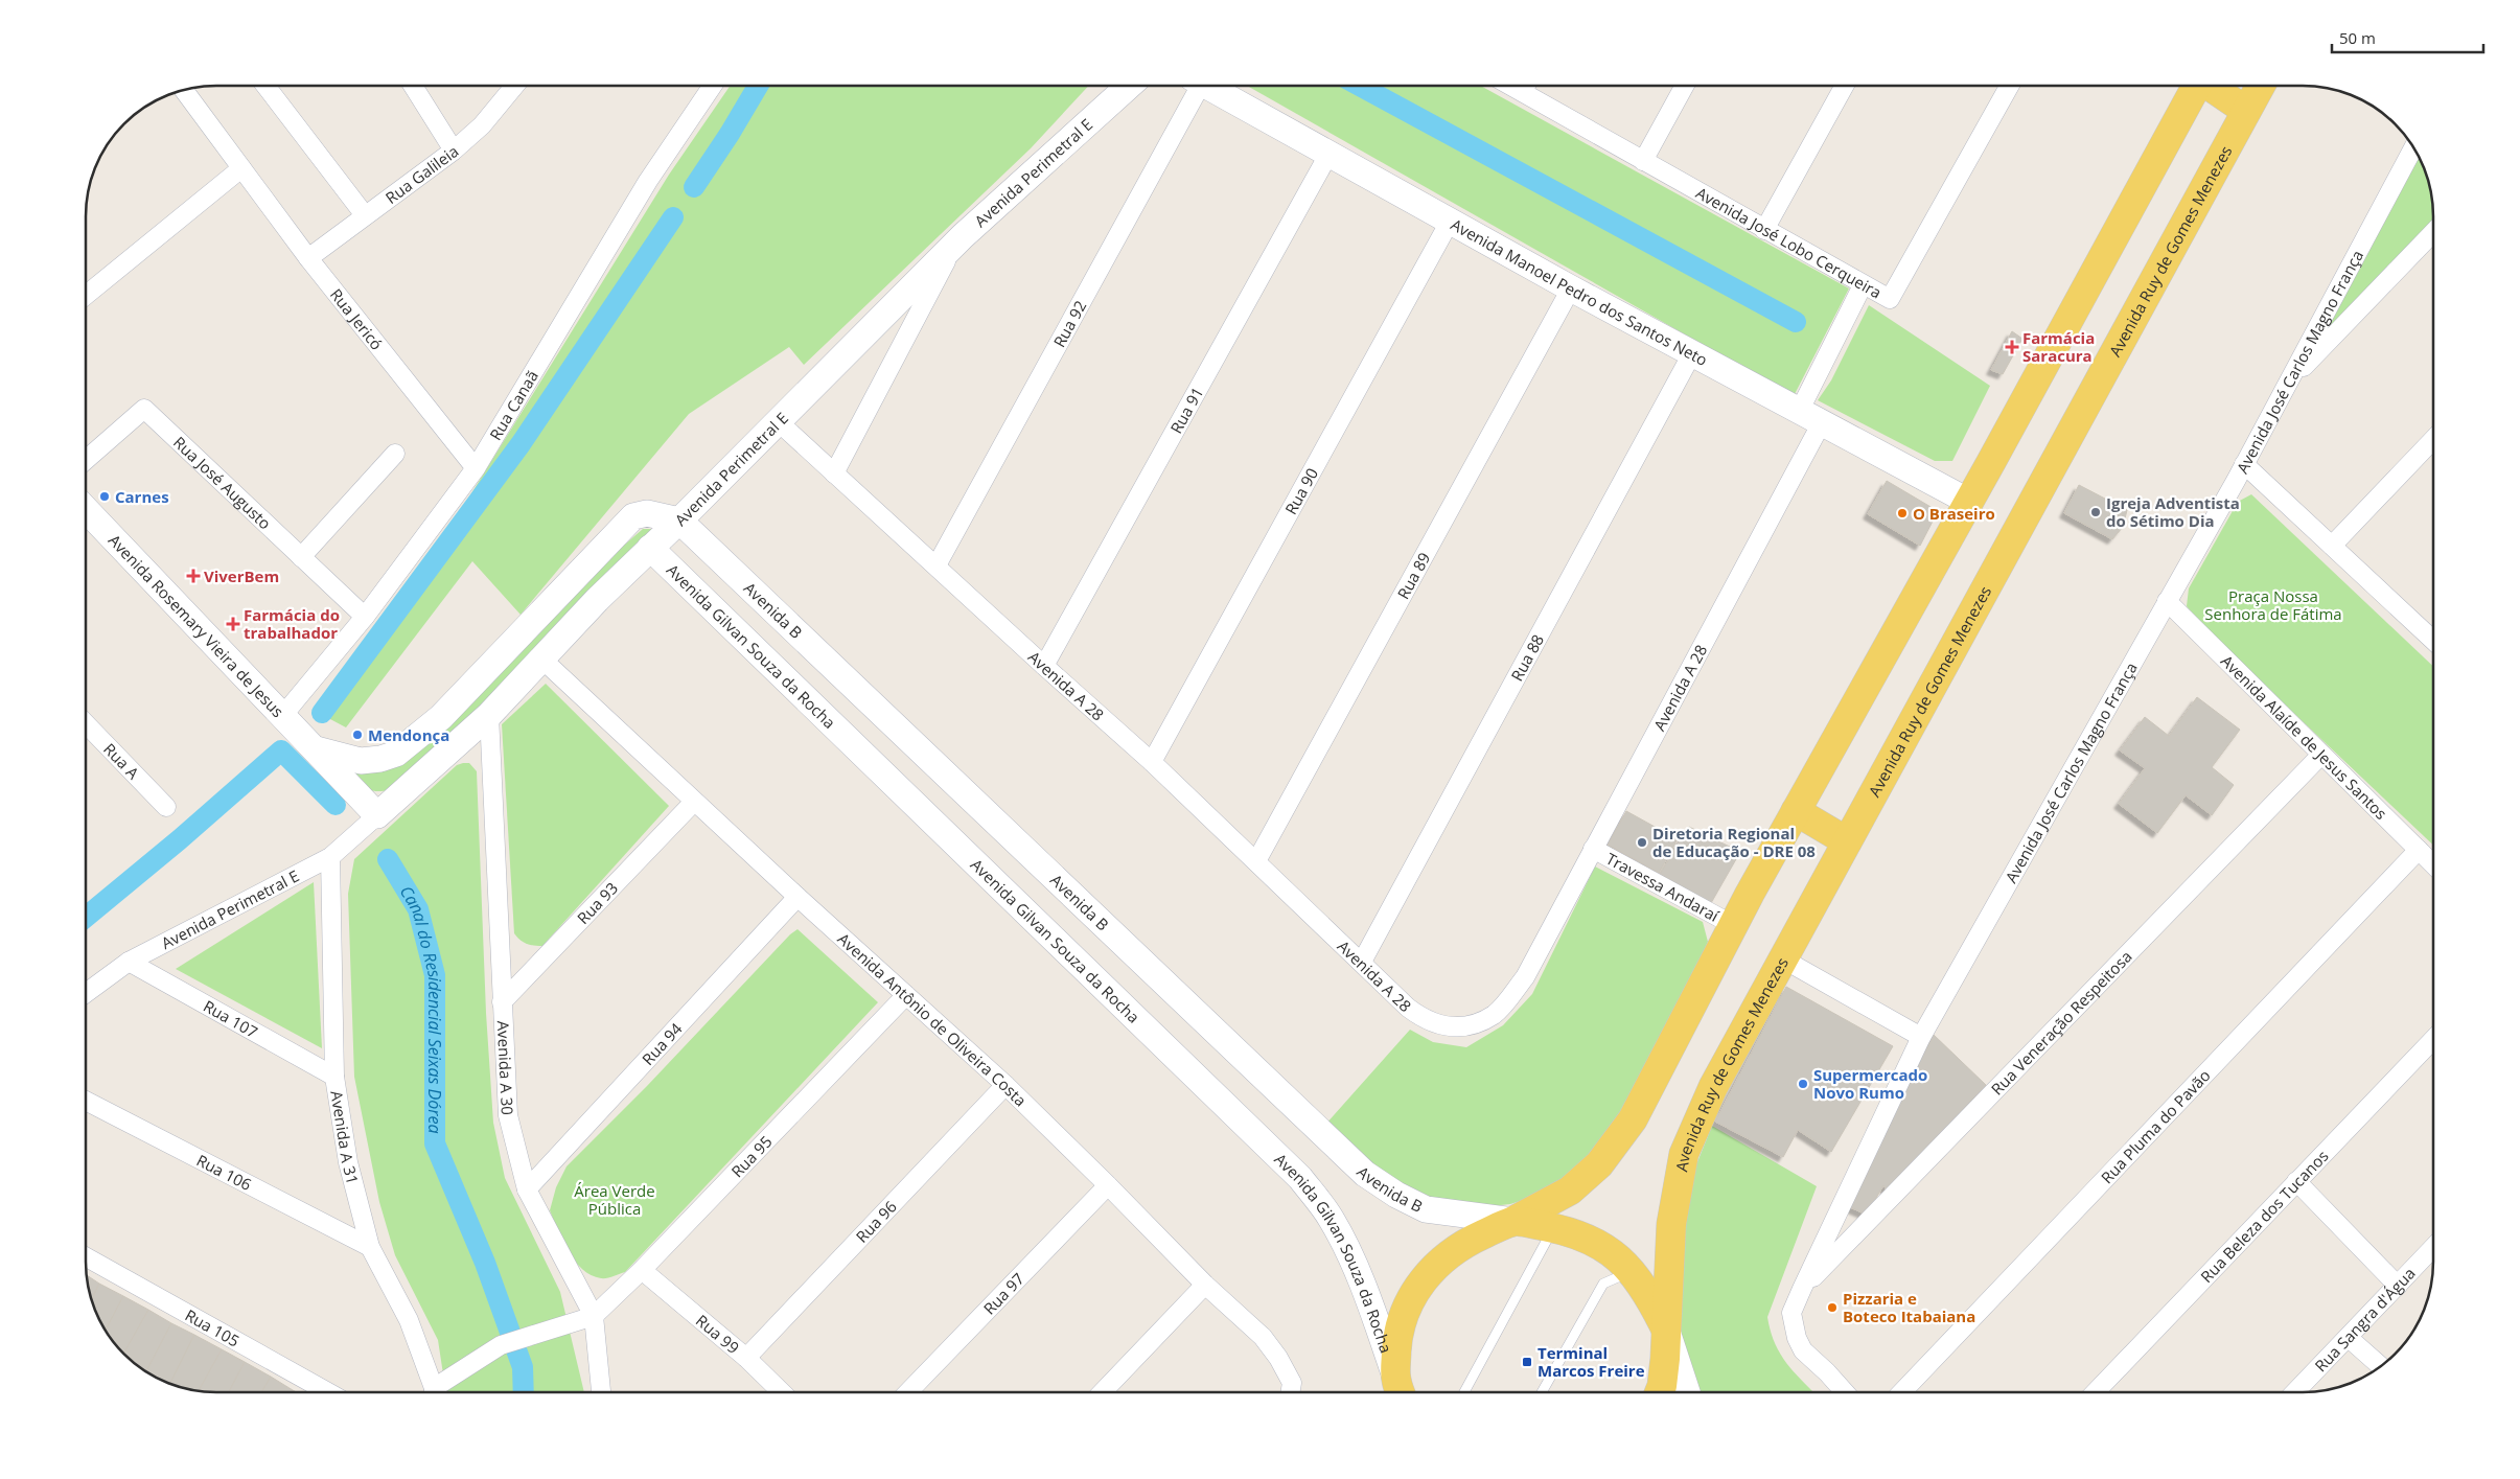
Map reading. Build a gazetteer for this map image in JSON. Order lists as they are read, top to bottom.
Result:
{
  "streets": {
    "main road": ["Avenida Ruy de Gomes Menezes"],
    "street": [
      "Avenida Perimetral E",
      "Rua Galileia",
      "Avenida José Lobo Cerqueira",
      "Avenida Manoel Pedro dos Santos Neto",
      "Rua Jericó",
      "Rua 92",
      "Avenida José Carlos Magno França",
      "Rua Canaã",
      "Rua 91",
      "Rua José Augusto",
      "Rua 90",
      "Rua 89",
      "Avenida B",
      "Avenida Rosemary Vieira de Jesus",
      "Avenida Gilvan Souza da Rocha",
      "Rua 88",
      "Avenida A 28",
      "Avenida Alaíde de Jesus Santos",
      "Rua A",
      "Travessa Andaraí",
      "Rua 93",
      "Rua 107",
      "Avenida Antônio de Oliveira Costa",
      "Rua Veneração Respeitosa",
      "Rua 94",
      "Avenida A 30",
      "Rua Pluma do Pavão",
      "Avenida A 31",
      "Rua 95",
      "Rua 106",
      "Rua Beleza dos Tucanos",
      "Rua 96",
      "Rua 97",
      "Rua Sangra d'Água",
      "Rua 105",
      "Rua 99"
    ]
  },
  "crossings": [
    ["Avenida Perimetral E", "Avenida B"],
    ["Avenida Perimetral E", "Avenida Rosemary Vieira de Jesus"],
    ["Avenida Perimetral E", "Avenida Gilvan Souza da Rocha"],
    ["Avenida Perimetral E", "Avenida A 28"],
    ["Avenida Perimetral E", "Rua 107"],
    ["Avenida Perimetral E", "Avenida Antônio de Oliveira Costa"],
    ["Avenida Perimetral E", "Avenida A 30"],
    ["Avenida Perimetral E", "Avenida A 31"],
    ["Rua Galileia", "Rua Jericó"],
    ["Avenida Manoel Pedro dos Santos Neto", "Rua 91"],
    ["Avenida Manoel Pedro dos Santos Neto", "Rua 90"],
    ["Avenida Manoel Pedro dos Santos Neto", "Rua 89"],
    ["Avenida Manoel Pedro dos Santos Neto", "Rua 88"],
    ["Avenida Manoel Pedro dos Santos Neto", "Avenida A 28"],
    ["Rua Jericó", "Rua Canaã"],
    ["Rua 92", "Avenida A 28"],
    ["Avenida José Carlos Magno França", "Avenida Alaíde de Jesus Santos"],
    ["Avenida José Carlos Magno França", "Rua Veneração Respeitosa"],
    ["Rua Canaã", "Rua José Augusto"],
    ["Rua Canaã", "Avenida Rosemary Vieira de Jesus"],
    ["Rua 91", "Avenida A 28"],
    ["Rua 90", "Avenida A 28"],
    ["Rua 89", "Avenida A 28"],
    ["Rua 88", "Avenida A 28"],
    ["Avenida A 28", "Travessa Andaraí"],
    ["Avenida Alaíde de Jesus Santos", "Rua Veneração Respeitosa"],
    ["Avenida Alaíde de Jesus Santos", "Rua Pluma do Pavão"],
    ["Rua 93", "Avenida Antônio de Oliveira Costa"],
    ["Rua 93", "Avenida A 30"],
    ["Rua 107", "Avenida A 31"],
    ["Avenida Antônio de Oliveira Costa", "Rua 94"],
    ["Avenida Antônio de Oliveira Costa", "Rua 95"],
    ["Avenida Antônio de Oliveira Costa", "Rua 96"],
    ["Avenida Antônio de Oliveira Costa", "Rua 97"],
    ["Rua 94", "Avenida A 30"],
    ["Avenida A 30", "Rua 95"],
    ["Avenida A 31", "Rua 106"],
    ["Rua 95", "Rua 99"],
    ["Rua 96", "Rua 99"]
  ],
  "water": ["Canal do Residencial Seixas Dórea"],
  "parks": ["Praça Nossa Senhora de Fátima", "Área Verde Pública"],
  "places": {
    "health": ["Farmácia Saracura", "ViverBem", "Farmácia do trabalhador"],
    "other": [
      "Carnes",
      "Igreja Adventista do Sétimo Dia",
      "O Braseiro",
      "Mendonça",
      "Diretoria Regional de Educação - DRE 08",
      "Supermercado Novo Rumo",
      "Pizzaria e Boteco Itabaiana"
    ],
    "transit": ["Terminal Marcos Freire"]
  },
  "scale_bar": "50 m"
}
